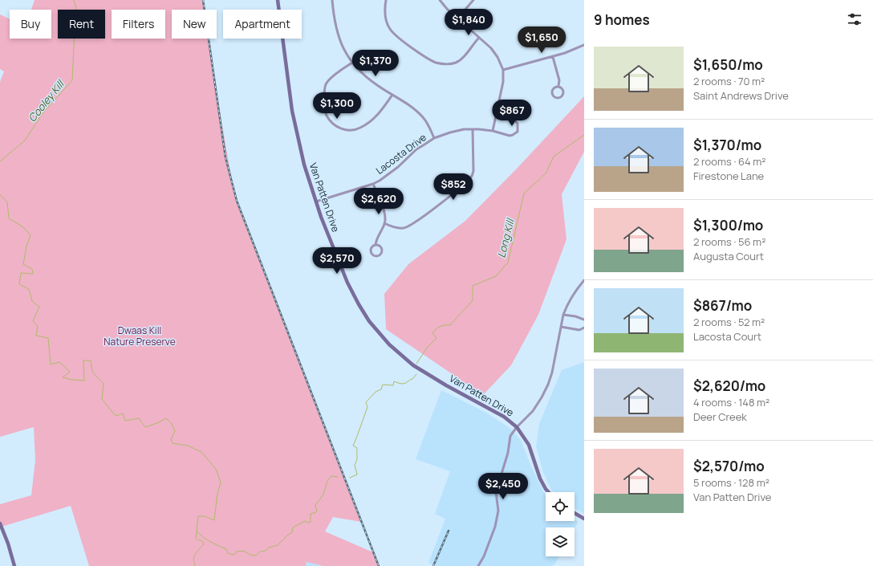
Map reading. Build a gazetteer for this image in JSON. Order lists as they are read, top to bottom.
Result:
{
  "streets": {
    "street": ["Lacosta Drive", "Van Patten Drive"]
  },
  "crossings": [
    ["Lacosta Drive", "Van Patten Drive"]
  ],
  "water": ["Cooley Kill", "Long Kill"],
  "parks": ["Dwaas Kill Nature Preserve"],
  "page": {
    "heading": "9 homes",
    "price": [
      "$1,840",
      "$1,650",
      "$1,370",
      "$1,300",
      "$867",
      "$852",
      "$2,620",
      "$2,570",
      "$2,450"
    ],
    "chip": [
      "Buy",
      "Rent",
      "Filters",
      "New",
      "Apartment"
    ],
    "list": [
      {
        "name": "$1,650/mo",
        "note": "2 rooms · 70 m² · Saint Andrews Drive"
      },
      {
        "name": "$1,370/mo",
        "note": "2 rooms · 64 m² · Firestone Lane"
      },
      {
        "name": "$1,300/mo",
        "note": "2 rooms · 56 m² · Augusta Court"
      },
      {
        "name": "$867/mo",
        "note": "2 rooms · 52 m² · Lacosta Court"
      },
      {
        "name": "$2,620/mo",
        "note": "4 rooms · 148 m² · Deer Creek"
      },
      {
        "name": "$2,570/mo",
        "note": "5 rooms · 128 m² · Van Patten Drive"
      }
    ]
  }
}
